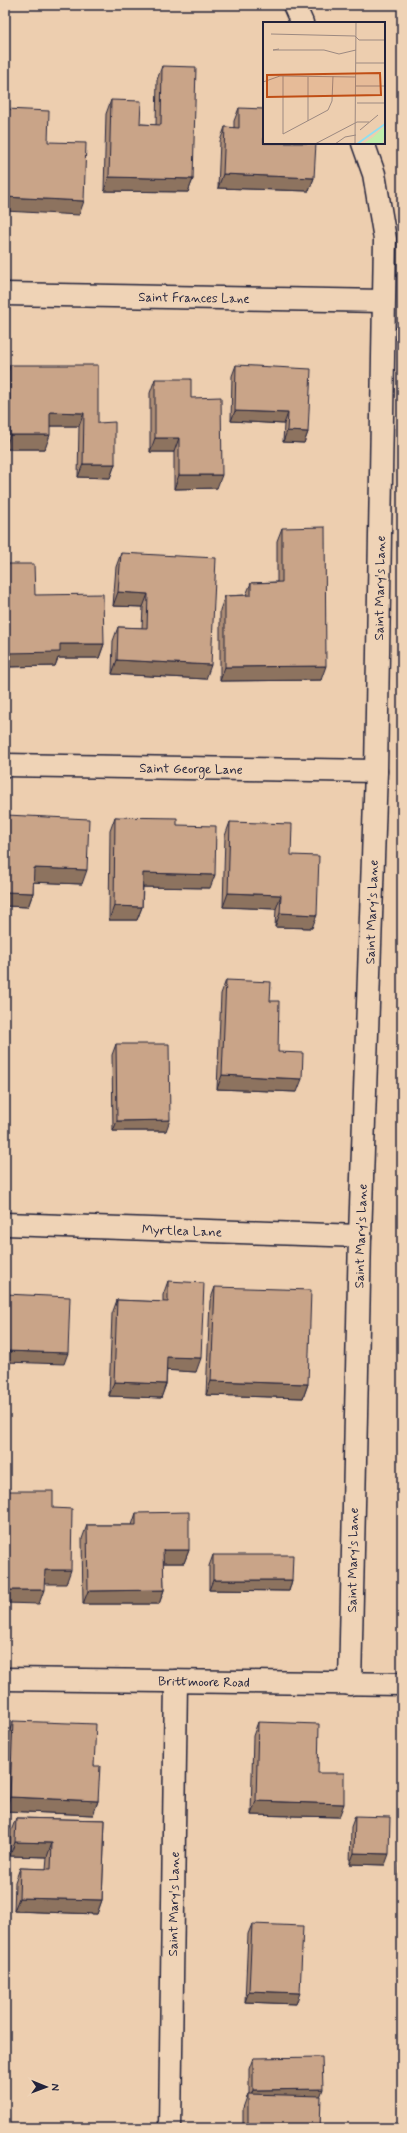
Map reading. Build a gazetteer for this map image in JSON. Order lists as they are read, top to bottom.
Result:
{
  "streets": {
    "street": [
      "Saint Frances Lane",
      "Saint Mary's Lane",
      "Saint George Lane",
      "Myrtlea Lane",
      "Brittmoore Road"
    ]
  },
  "crossings": [
    ["Saint Frances Lane", "Saint Mary's Lane"],
    ["Saint Mary's Lane", "Saint George Lane"],
    ["Saint Mary's Lane", "Myrtlea Lane"],
    ["Saint Mary's Lane", "Brittmoore Road"]
  ],
  "north": "right"
}
